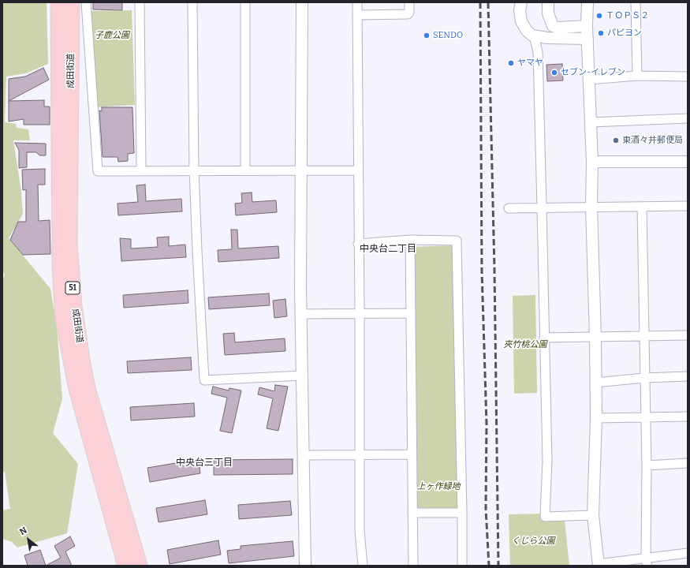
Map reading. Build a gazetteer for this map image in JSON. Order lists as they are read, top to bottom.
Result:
{
  "streets": {
    "highway": ["成田街道", "51"]
  },
  "districts": ["中央台二丁目", "中央台三丁目"],
  "parks": [
    "子鹿公園",
    "夾竹桃公園",
    "上ヶ作緑地",
    "くじら公園"
  ],
  "places": [
    "ＴＯＰＳ２",
    "パピヨン",
    "SENDO",
    "ヤマヤ",
    "セブン-イレブン",
    "東酒々井郵便局"
  ],
  "north": "top left"
}
